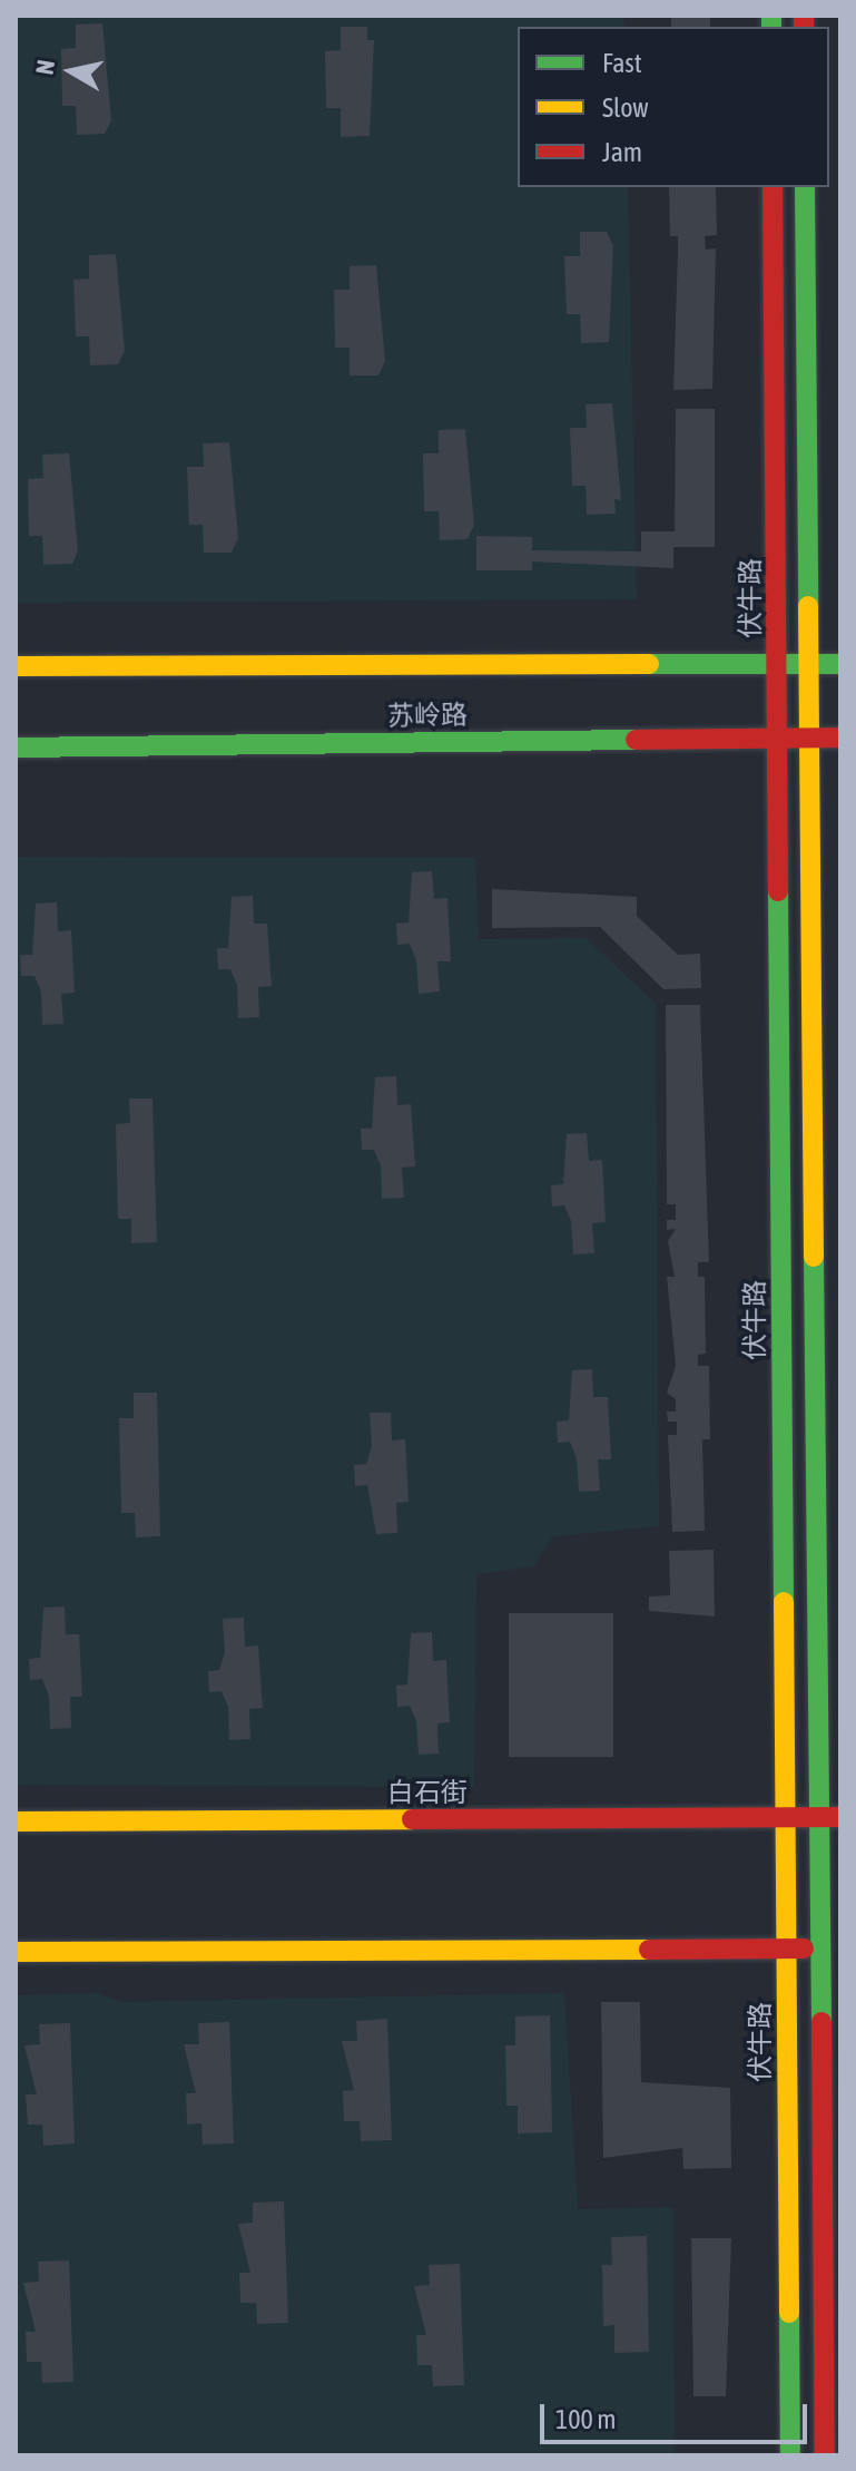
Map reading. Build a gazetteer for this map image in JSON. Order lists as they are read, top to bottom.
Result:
{
  "streets": {
    "street": ["伏牛路", "苏岭路", "白石街"]
  },
  "crossings": [
    ["伏牛路", "苏岭路"],
    ["伏牛路", "白石街"]
  ],
  "legend": ["Fast", "Slow", "Jam"],
  "scale_bar": "100 m",
  "north": "left"
}
